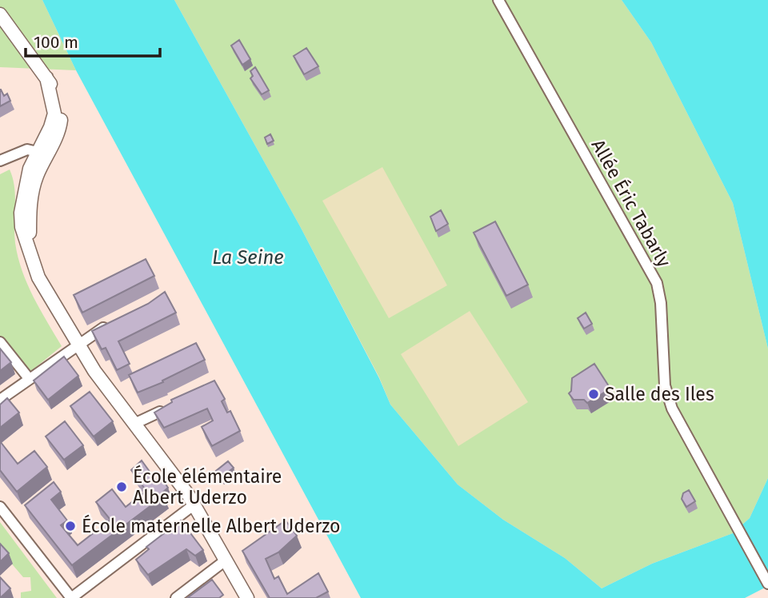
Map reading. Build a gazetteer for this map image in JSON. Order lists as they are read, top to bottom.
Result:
{
  "streets": {
    "street": ["Allée Éric Tabarly"]
  },
  "water": ["La Seine"],
  "places": ["Salle des Iles", "École élémentaire Albert Uderzo", "École maternelle Albert Uderzo"],
  "scale_bar": "100 m"
}
